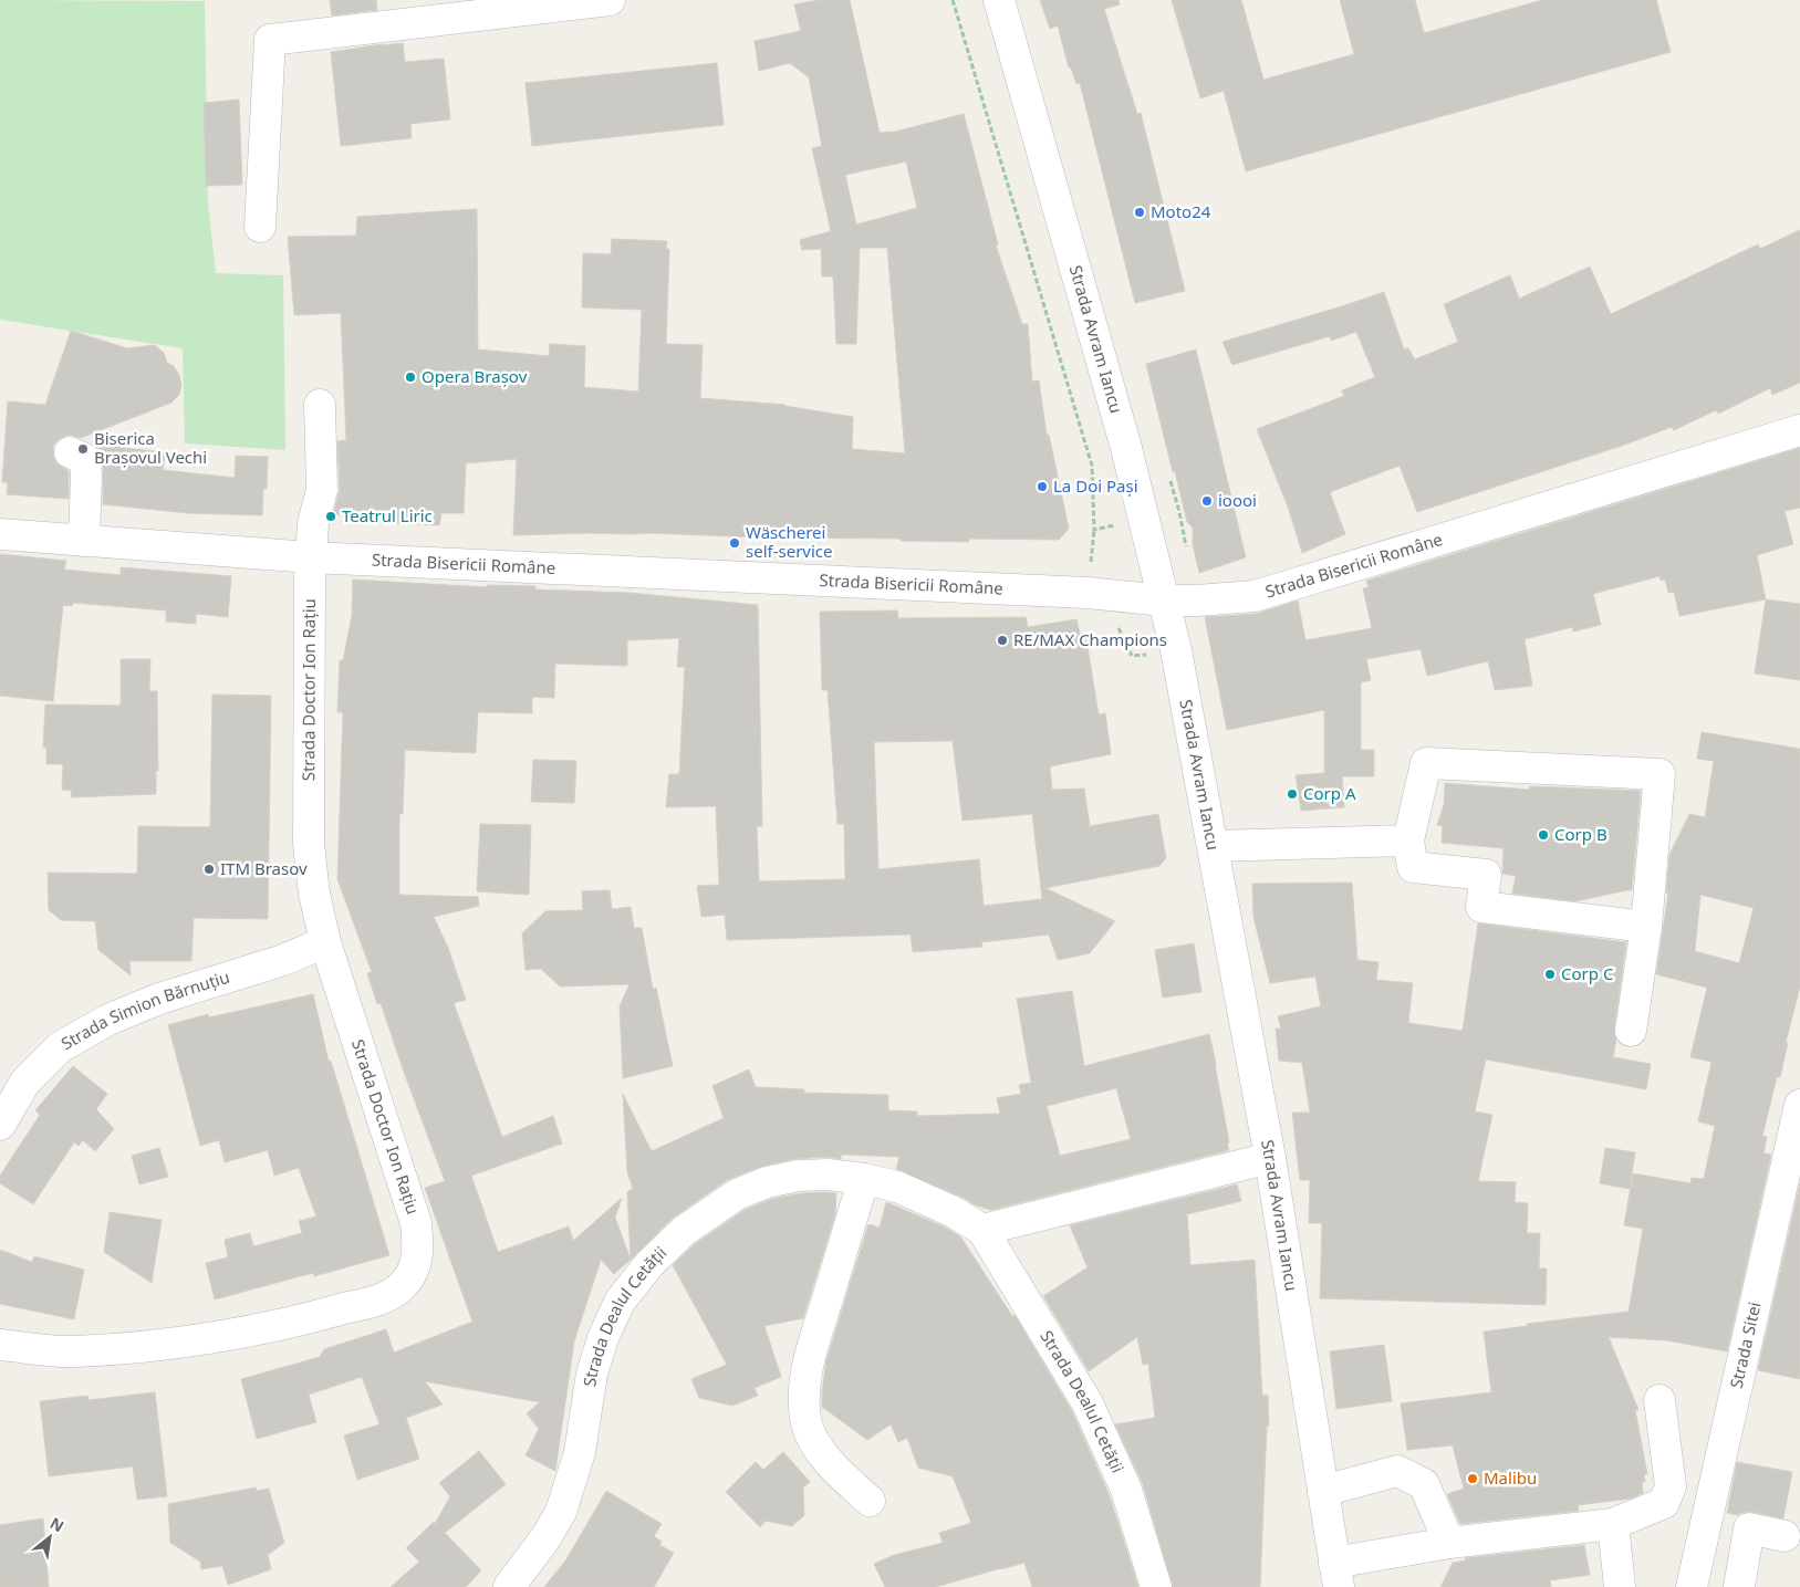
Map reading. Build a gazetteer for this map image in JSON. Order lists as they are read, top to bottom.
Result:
{
  "streets": {
    "street": [
      "Strada Avram Iancu",
      "Strada Bisericii Române",
      "Strada Doctor Ion Rațiu",
      "Strada Simion Bărnuțiu",
      "Strada Dealul Cetății",
      "Strada Sitei"
    ]
  },
  "crossings": [
    ["Strada Avram Iancu", "Strada Bisericii Române"],
    ["Strada Bisericii Române", "Strada Doctor Ion Rațiu"],
    ["Strada Doctor Ion Rațiu", "Strada Simion Bărnuțiu"]
  ],
  "places": [
    "Moto24",
    "Opera Brașov",
    "Biserica Brașovul Vechi",
    "La Doi Pași",
    "ioooi",
    "Teatrul Liric",
    "Wäscherei self-service",
    "RE/MAX Champions",
    "Corp A",
    "Corp B",
    "ITM Brasov",
    "Corp C",
    "Malibu"
  ],
  "north": "top right"
}
